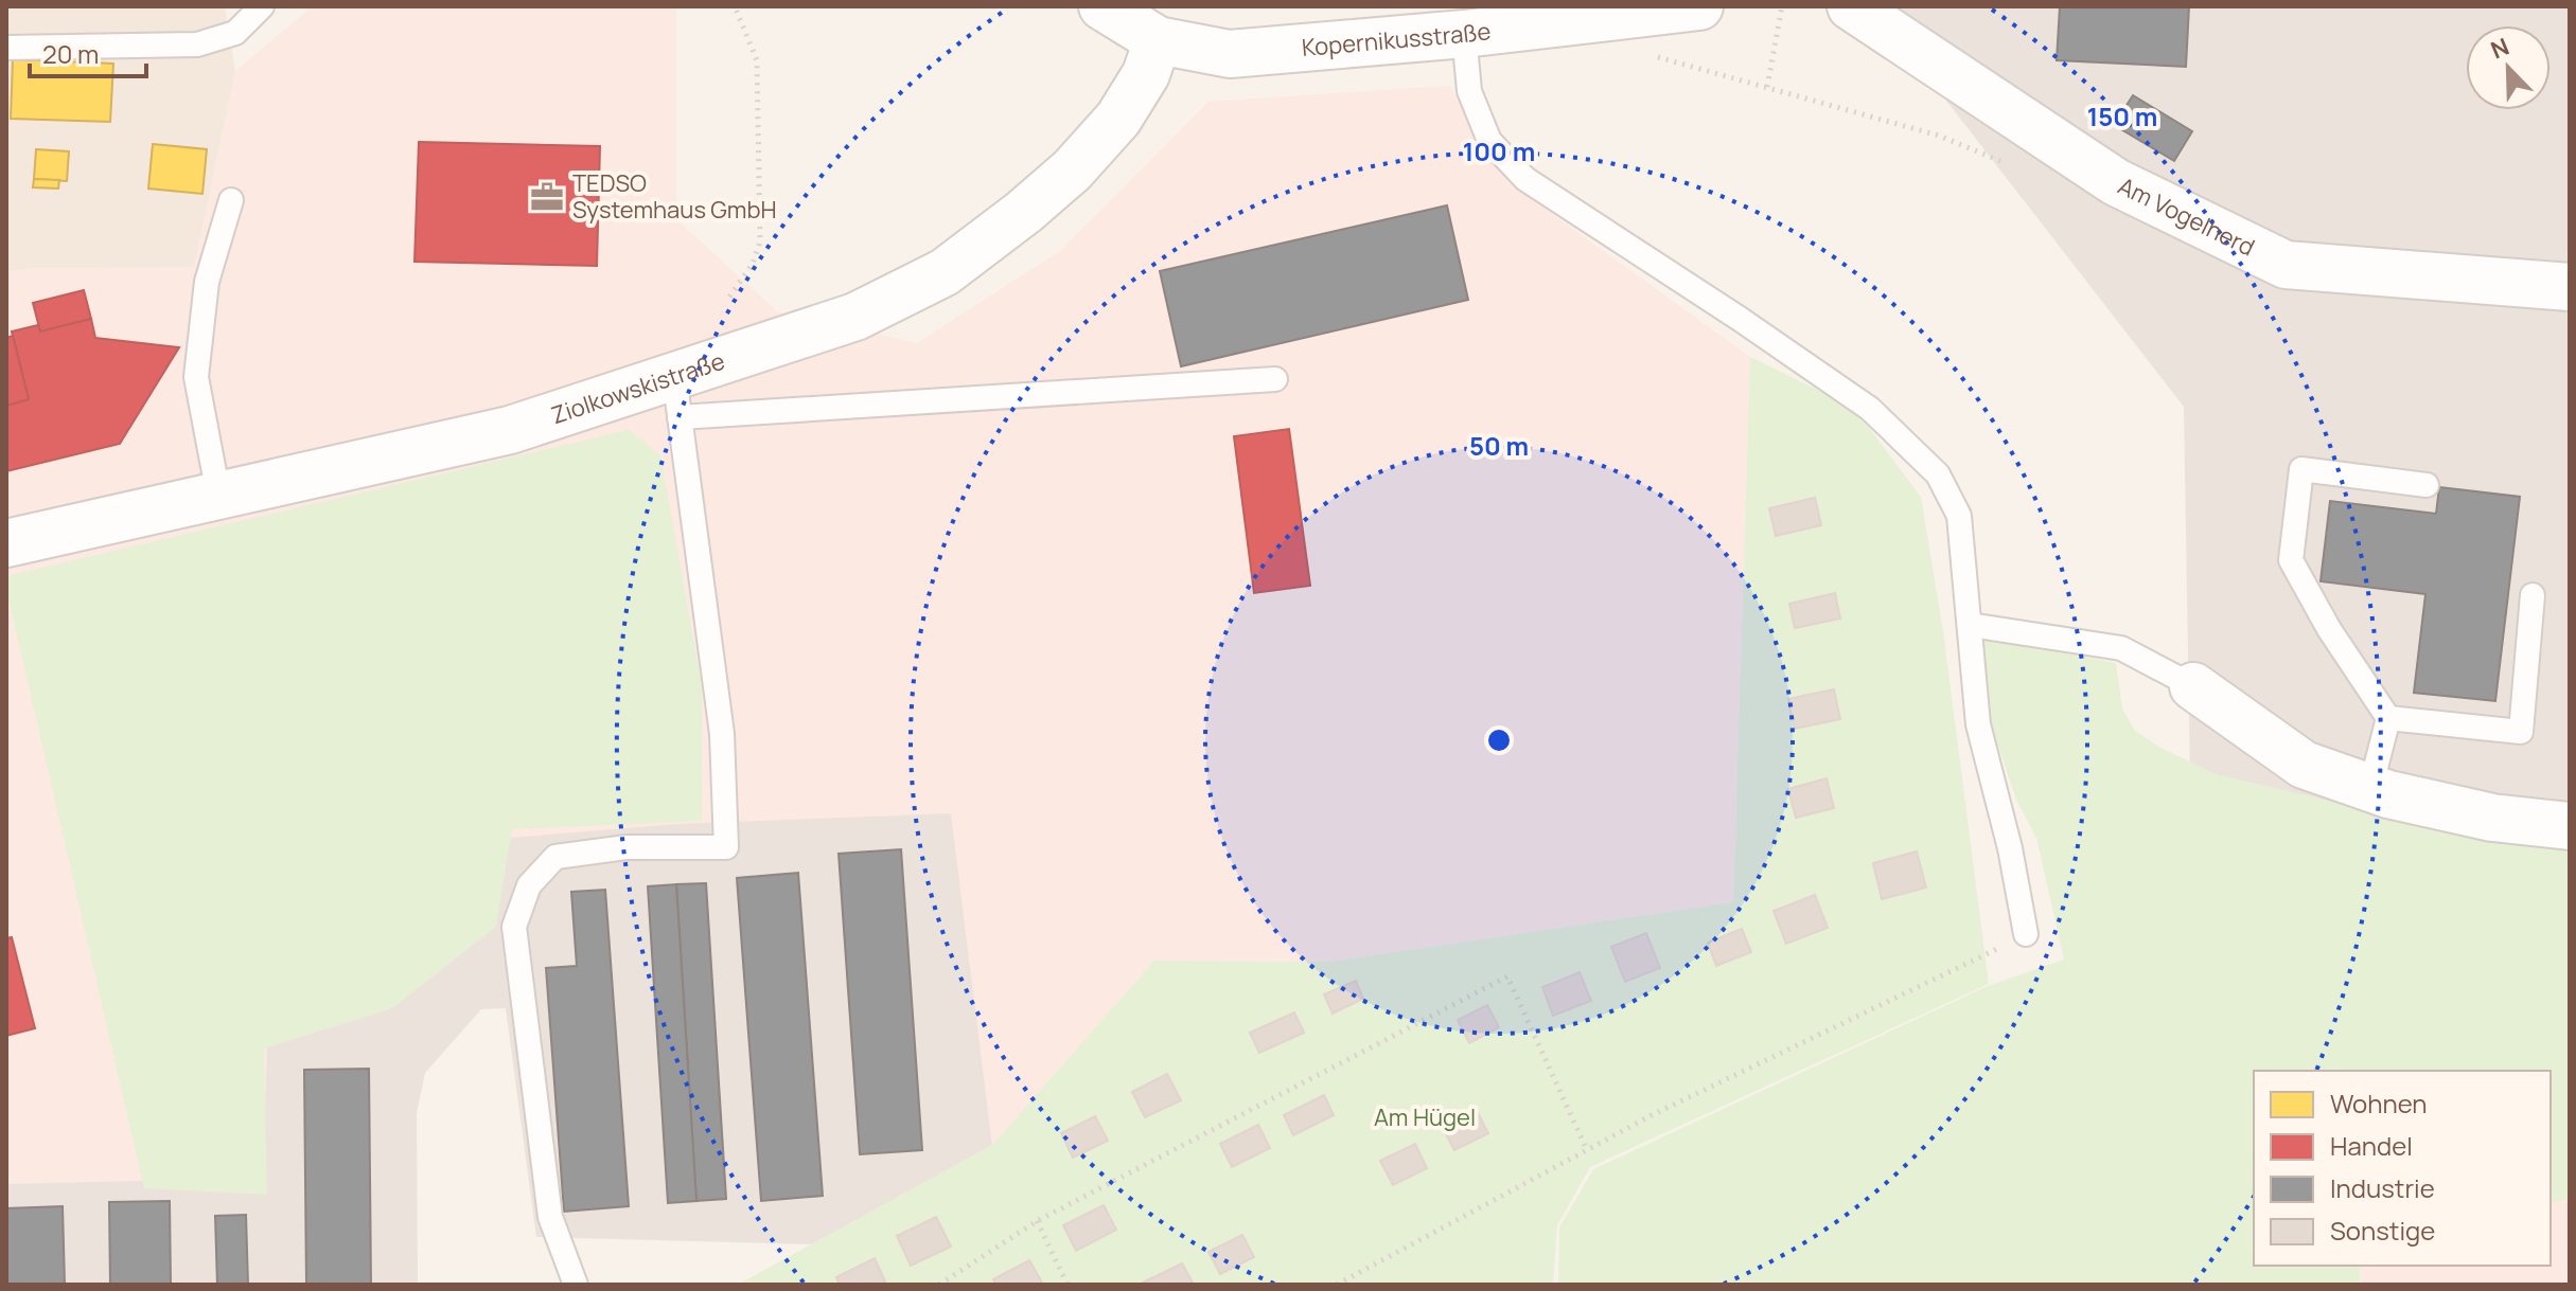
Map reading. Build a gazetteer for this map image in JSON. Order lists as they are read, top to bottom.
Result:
{
  "streets": {
    "street": ["Kopernikusstraße", "Am Vogelherd", "Ziolkowskistraße"]
  },
  "crossings": [
    ["Kopernikusstraße", "Ziolkowskistraße"]
  ],
  "parks": ["Am Hügel"],
  "places": {
    "office": ["TEDSO Systemhaus GmbH"]
  },
  "legend": [
    "Wohnen",
    "Handel",
    "Industrie",
    "Sonstige"
  ],
  "scale_bar": "20 m",
  "north": "top left",
  "rings": ["150 m", "100 m", "50 m"]
}
